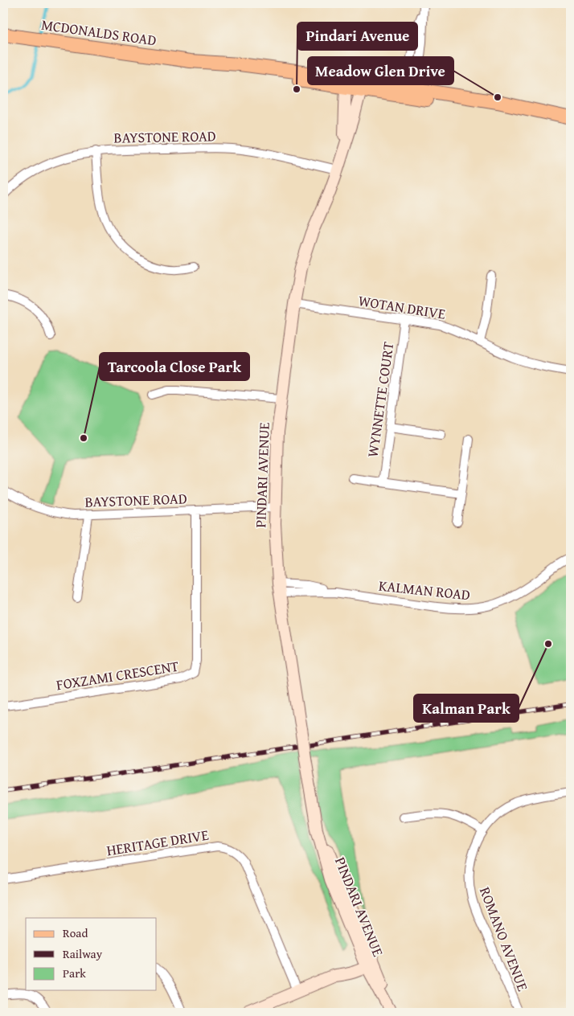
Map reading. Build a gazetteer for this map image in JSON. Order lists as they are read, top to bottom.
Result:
{
  "streets": {
    "main road": ["MCDONALDS ROAD"],
    "street": [
      "BAYSTONE ROAD",
      "WOTAN DRIVE",
      "WYNNETTE COURT",
      "PINDARI AVENUE",
      "KALMAN ROAD",
      "FOXZAMI CRESCENT",
      "HERITAGE DRIVE",
      "ROMANO AVENUE"
    ]
  },
  "crossings": [
    ["MCDONALDS ROAD", "PINDARI AVENUE"],
    ["BAYSTONE ROAD", "PINDARI AVENUE"],
    ["BAYSTONE ROAD", "FOXZAMI CRESCENT"],
    ["WOTAN DRIVE", "WYNNETTE COURT"],
    ["WOTAN DRIVE", "PINDARI AVENUE"],
    ["PINDARI AVENUE", "KALMAN ROAD"]
  ],
  "places": [
    "Pindari Avenue",
    "Meadow Glen Drive",
    "Tarcoola Close Park",
    "Kalman Park"
  ],
  "legend": ["Road", "Railway", "Park"]
}
